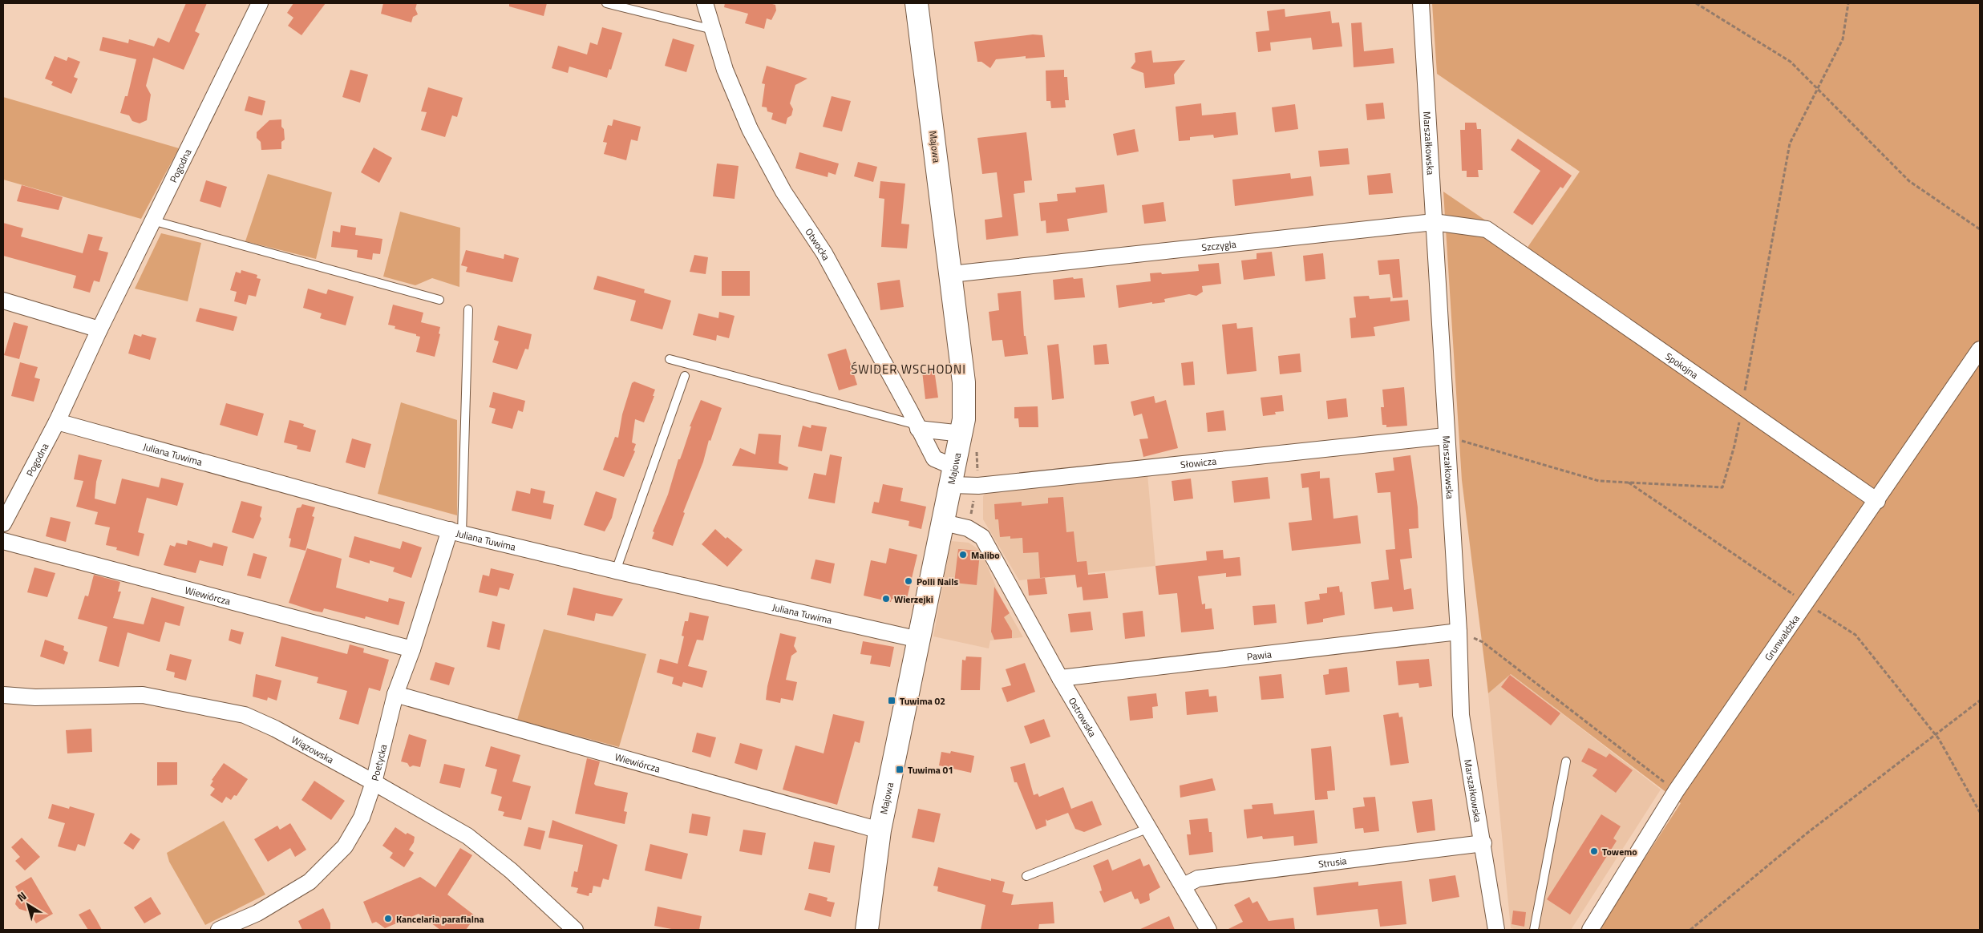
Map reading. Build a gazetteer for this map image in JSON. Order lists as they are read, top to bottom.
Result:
{
  "streets": {
    "street": [
      "Marszałkowska",
      "Majowa",
      "Pogodna",
      "Otwocka",
      "Szczygla",
      "Spokojna",
      "Juliana Tuwima",
      "Słowicza",
      "Wiewiórcza",
      "Grunwaldzka",
      "Pawia",
      "Ostrowska",
      "Wiązowska",
      "Poetycka",
      "Strusia"
    ]
  },
  "crossings": [
    ["Marszałkowska", "Szczygla"],
    ["Marszałkowska", "Słowicza"],
    ["Marszałkowska", "Pawia"],
    ["Marszałkowska", "Strusia"],
    ["Majowa", "Otwocka"],
    ["Majowa", "Szczygla"],
    ["Majowa", "Juliana Tuwima"],
    ["Majowa", "Słowicza"],
    ["Majowa", "Wiewiórcza"],
    ["Majowa", "Ostrowska"],
    ["Pogodna", "Juliana Tuwima"],
    ["Otwocka", "Słowicza"],
    ["Szczygla", "Spokojna"],
    ["Spokojna", "Grunwaldzka"],
    ["Juliana Tuwima", "Poetycka"],
    ["Wiewiórcza", "Poetycka"],
    ["Pawia", "Ostrowska"],
    ["Ostrowska", "Strusia"],
    ["Wiązowska", "Poetycka"]
  ],
  "districts": ["ŚWIDER WSCHODNI"],
  "places": {
    "other": [
      "Malibo",
      "Polli Nails",
      "Wierzejki",
      "Towemo",
      "Kancelaria parafialna"
    ],
    "transit": ["Tuwima 02", "Tuwima 01"]
  },
  "north": "top left"
}
